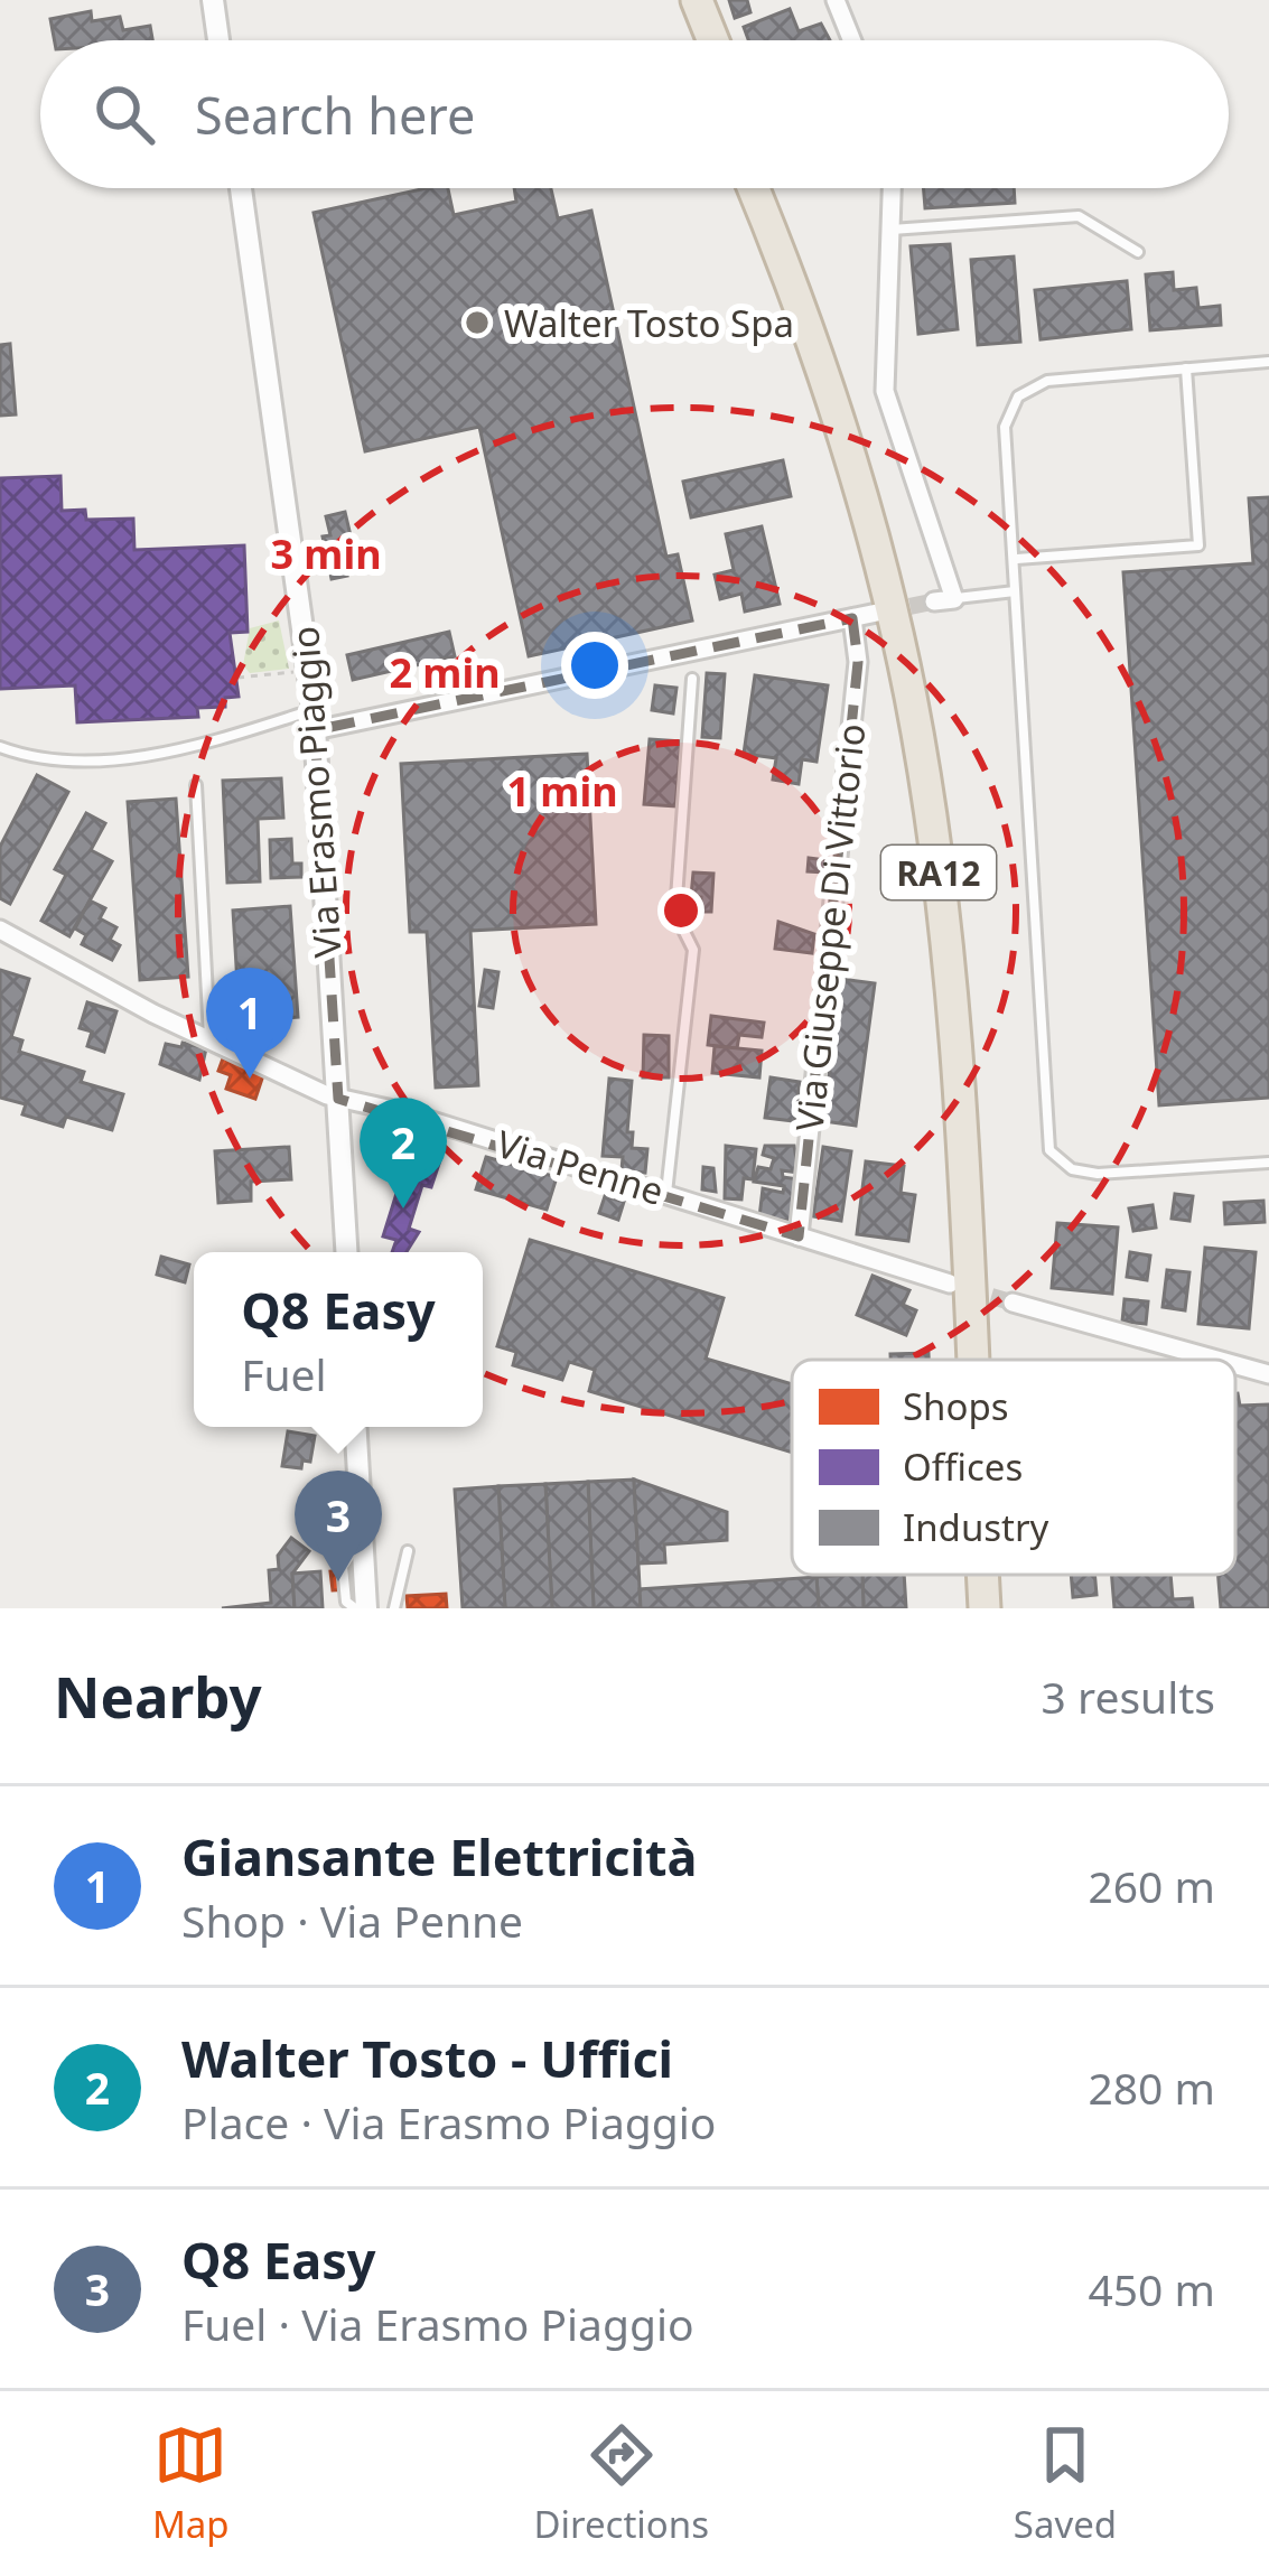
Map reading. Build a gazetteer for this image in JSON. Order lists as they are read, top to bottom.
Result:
{
  "streets": {
    "highway": ["RA12"],
    "street": ["Via Erasmo Piaggio", "Via Giuseppe Di Vittorio", "Via Penne"]
  },
  "crossings": [
    ["Via Erasmo Piaggio", "Via Penne"],
    ["Via Giuseppe Di Vittorio", "Via Penne"]
  ],
  "places": ["Walter Tosto Spa"],
  "legend": ["Shops", "Offices", "Industry"],
  "page": {
    "search": "Search here",
    "pins": ["1", "2", "3"],
    "popup": ["Q8 Easy", "Fuel"],
    "heading": ["Nearby", "3 results"],
    "list": [
      {
        "mark": "1",
        "name": "Giansante Elettricità",
        "note": "Shop · Via Penne",
        "value": "260 m"
      },
      {
        "mark": "2",
        "name": "Walter Tosto - Uffici",
        "note": "Place · Via Erasmo Piaggio",
        "value": "280 m"
      },
      {
        "mark": "3",
        "name": "Q8 Easy",
        "note": "Fuel · Via Erasmo Piaggio",
        "value": "450 m"
      }
    ],
    "nav": ["Map", "Directions", "Saved"]
  },
  "rings": ["3 min", "2 min", "1 min"]
}
